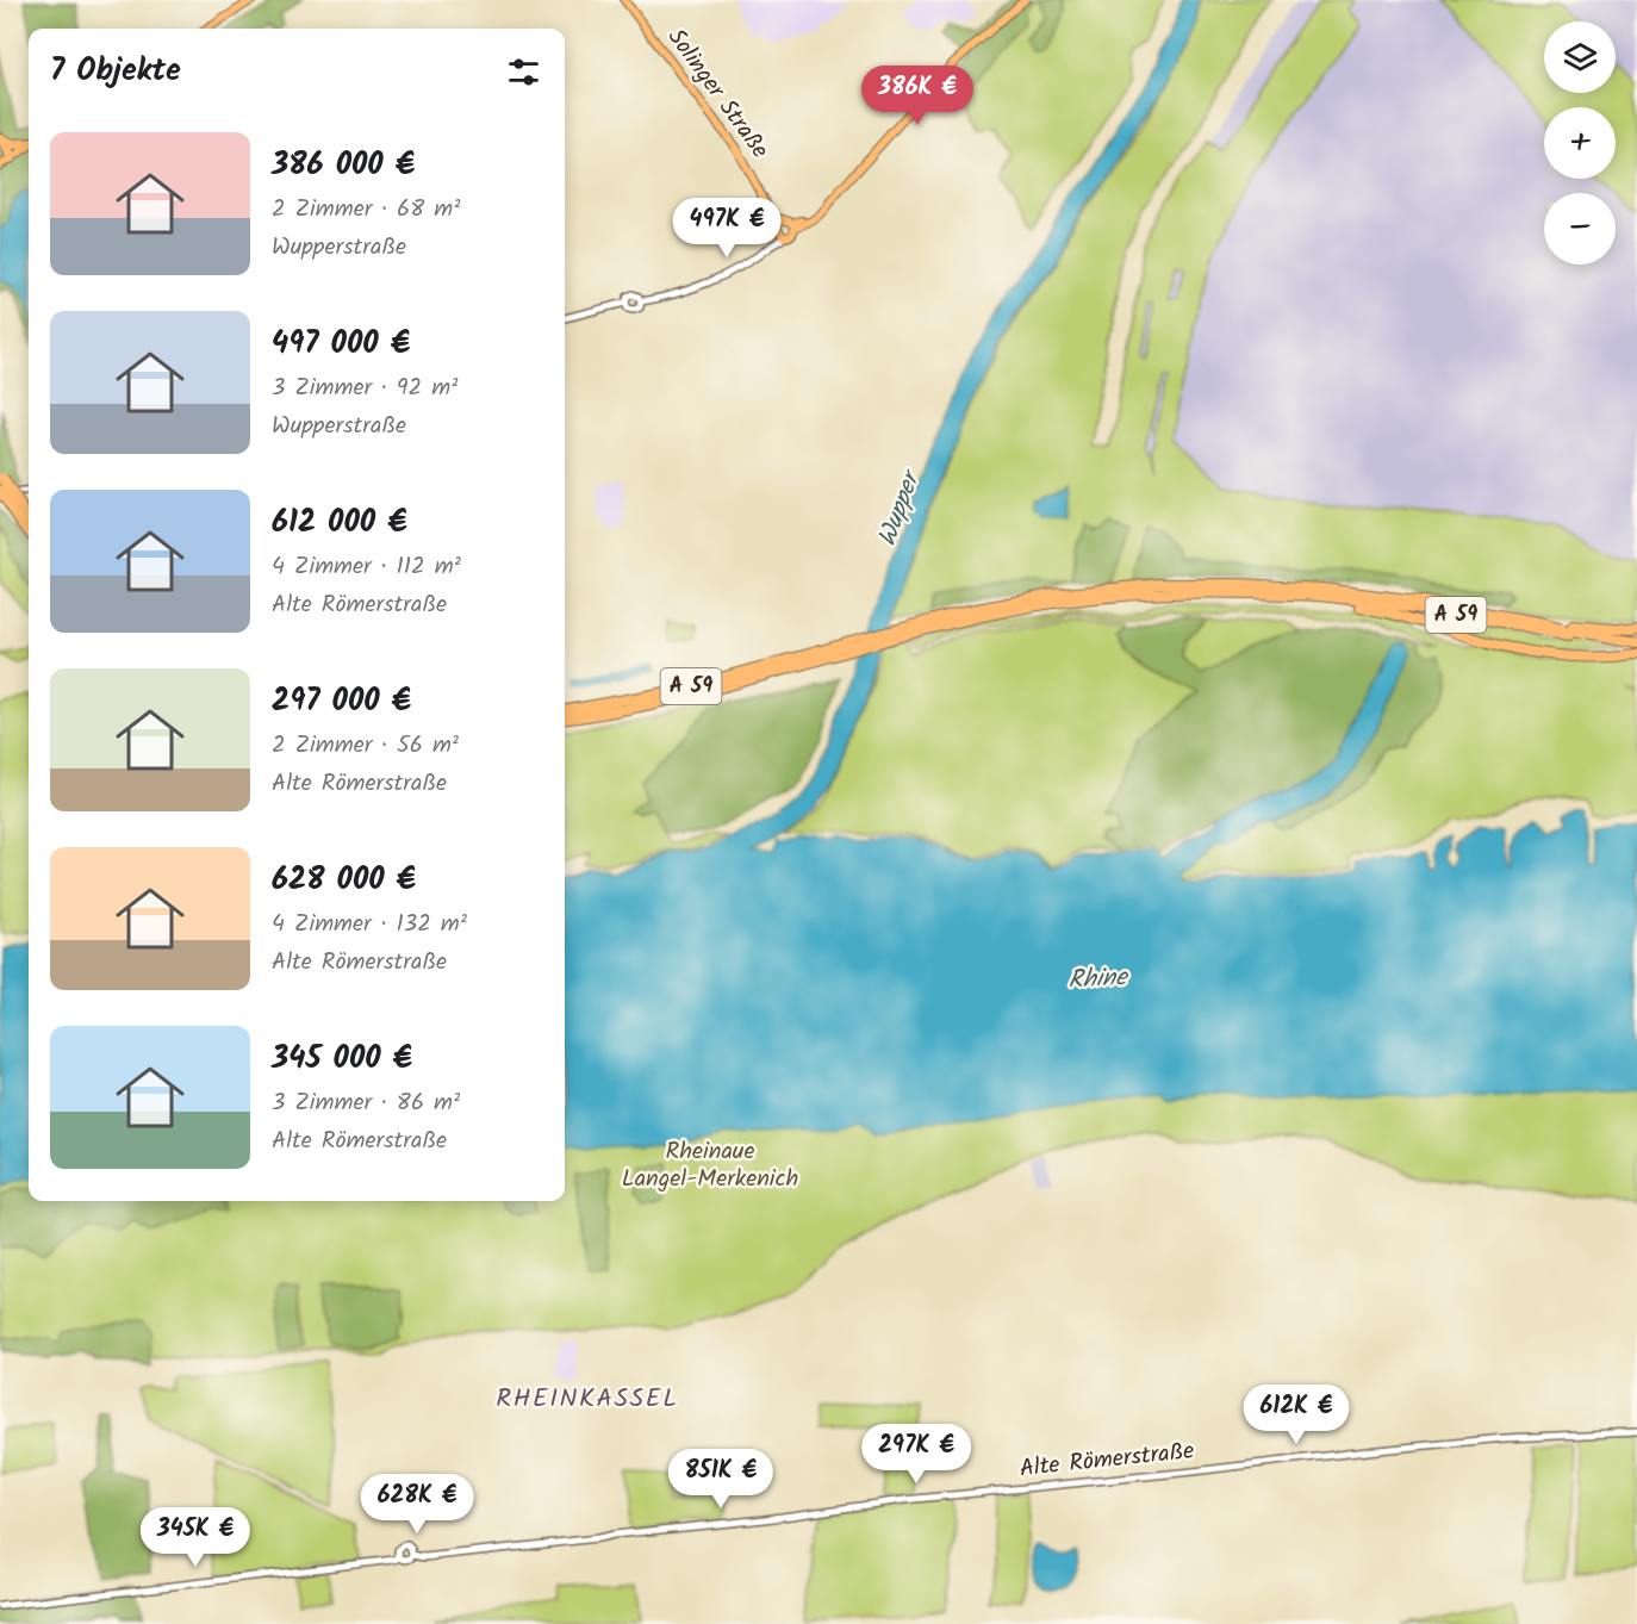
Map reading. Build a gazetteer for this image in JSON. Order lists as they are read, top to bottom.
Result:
{
  "streets": {
    "highway": ["A 59"],
    "main road": ["Solinger Straße"],
    "street": ["Alte Römerstraße"]
  },
  "districts": ["RHEINKASSEL"],
  "water": ["Wupper", "Rhine"],
  "parks": ["Rheinaue Langel-Merkenich"],
  "page": {
    "map_buttons": ["+", "−"],
    "heading": "7 Objekte",
    "price": [
      "386K €",
      "497K €",
      "612K €",
      "297K €",
      "851K €",
      "628K €",
      "345K €"
    ],
    "list": [
      {
        "name": "386 000 €",
        "note": "2 Zimmer · 68 m² · Wupperstraße"
      },
      {
        "name": "497 000 €",
        "note": "3 Zimmer · 92 m² · Wupperstraße"
      },
      {
        "name": "612 000 €",
        "note": "4 Zimmer · 112 m² · Alte Römerstraße"
      },
      {
        "name": "297 000 €",
        "note": "2 Zimmer · 56 m² · Alte Römerstraße"
      },
      {
        "name": "628 000 €",
        "note": "4 Zimmer · 132 m² · Alte Römerstraße"
      },
      {
        "name": "345 000 €",
        "note": "3 Zimmer · 86 m² · Alte Römerstraße"
      }
    ]
  }
}
